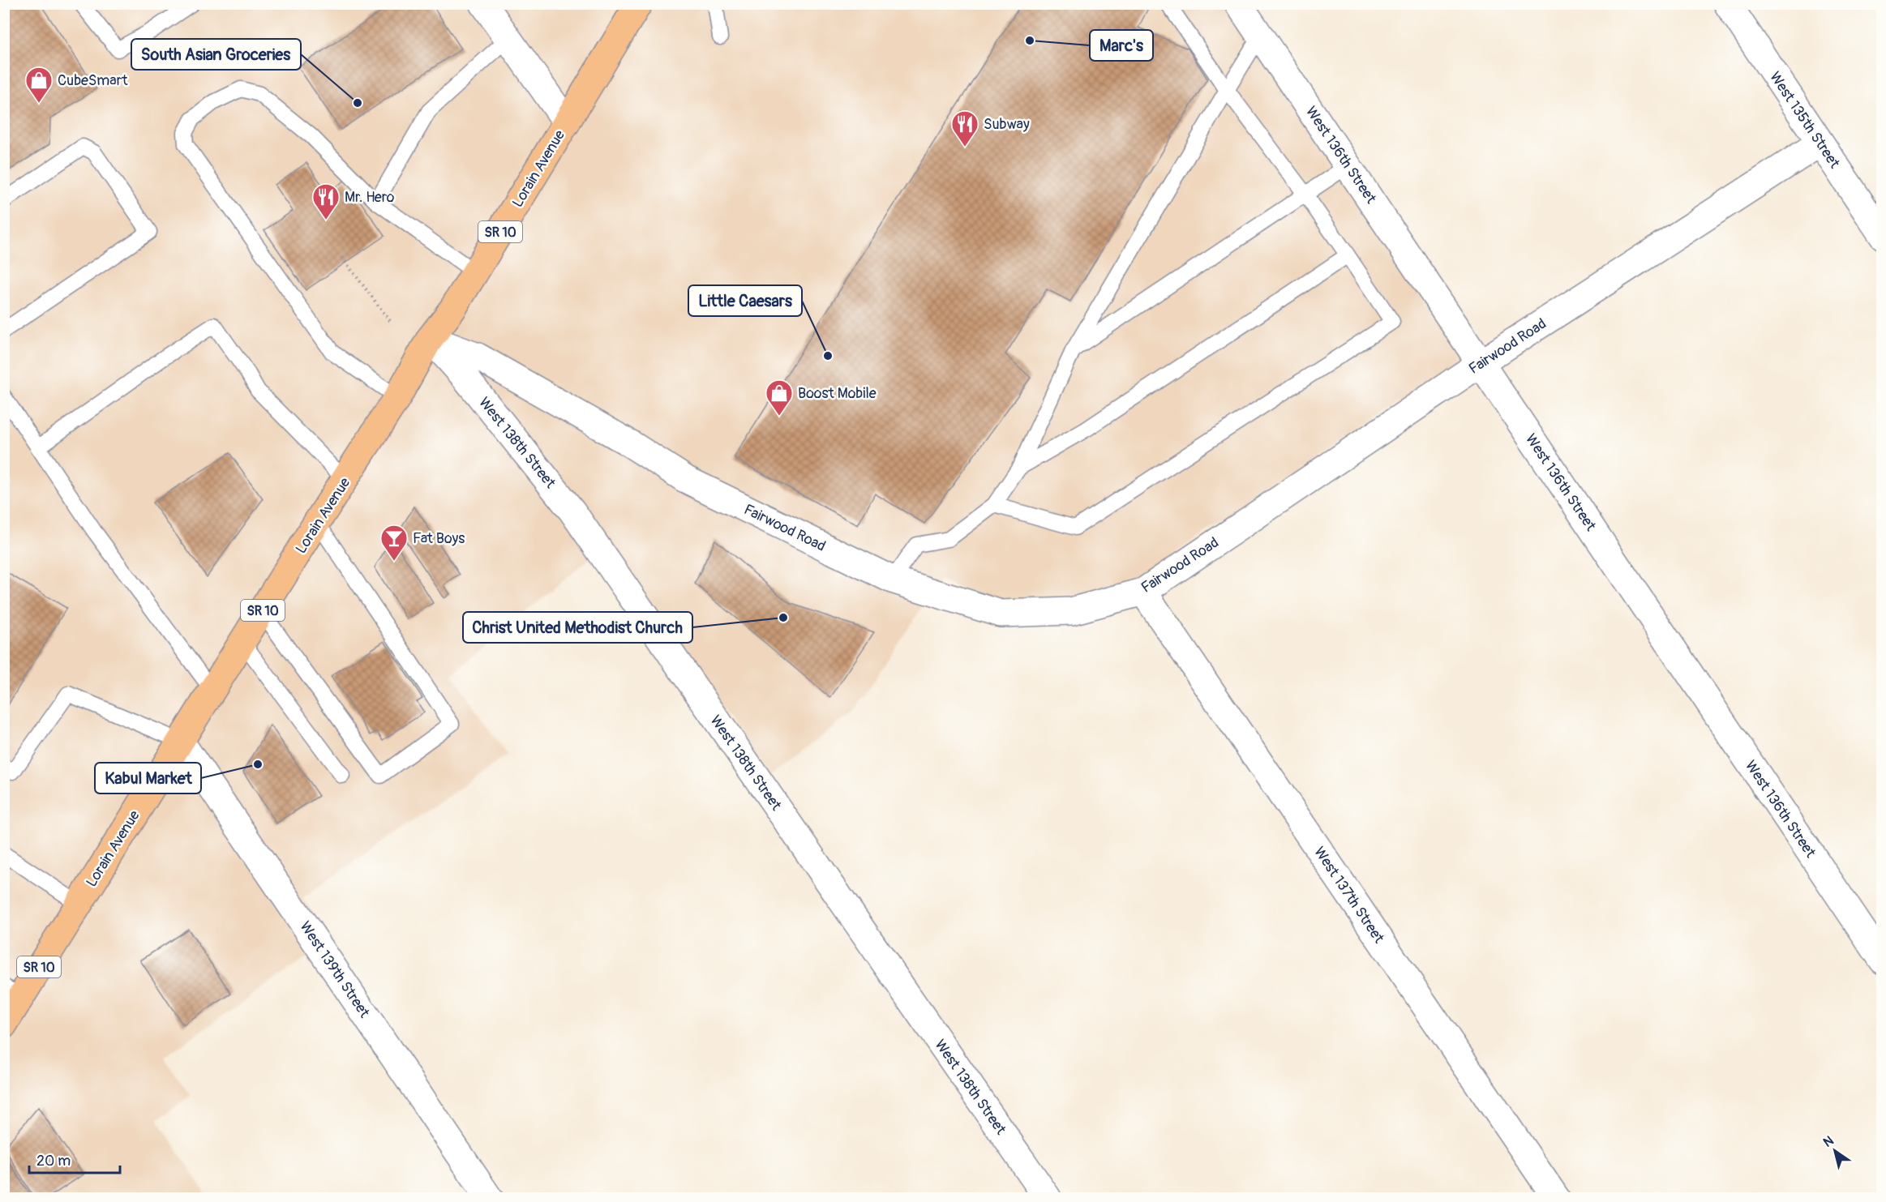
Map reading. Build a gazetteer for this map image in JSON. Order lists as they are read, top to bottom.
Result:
{
  "streets": {
    "main road": ["Lorain Avenue", "SR 10"],
    "street": [
      "West 135th Street",
      "West 136th Street",
      "Fairwood Road",
      "West 138th Street",
      "West 137th Street",
      "West 139th Street"
    ]
  },
  "crossings": [
    ["West 135th Street", "Fairwood Road"],
    ["West 136th Street", "Fairwood Road"],
    ["Lorain Avenue", "Fairwood Road"],
    ["Lorain Avenue", "West 138th Street"],
    ["Lorain Avenue", "West 139th Street"],
    ["Fairwood Road", "West 138th Street"],
    ["Fairwood Road", "West 137th Street"]
  ],
  "places": {
    "other": [
      "Marc's",
      "South Asian Groceries",
      "Little Caesars",
      "Christ United Methodist Church",
      "Kabul Market"
    ],
    "shop": ["CubeSmart", "Boost Mobile"],
    "restaurant": ["Subway", "Mr. Hero"],
    "bar": ["Fat Boys"]
  },
  "scale_bar": "20 m",
  "north": "top left"
}
